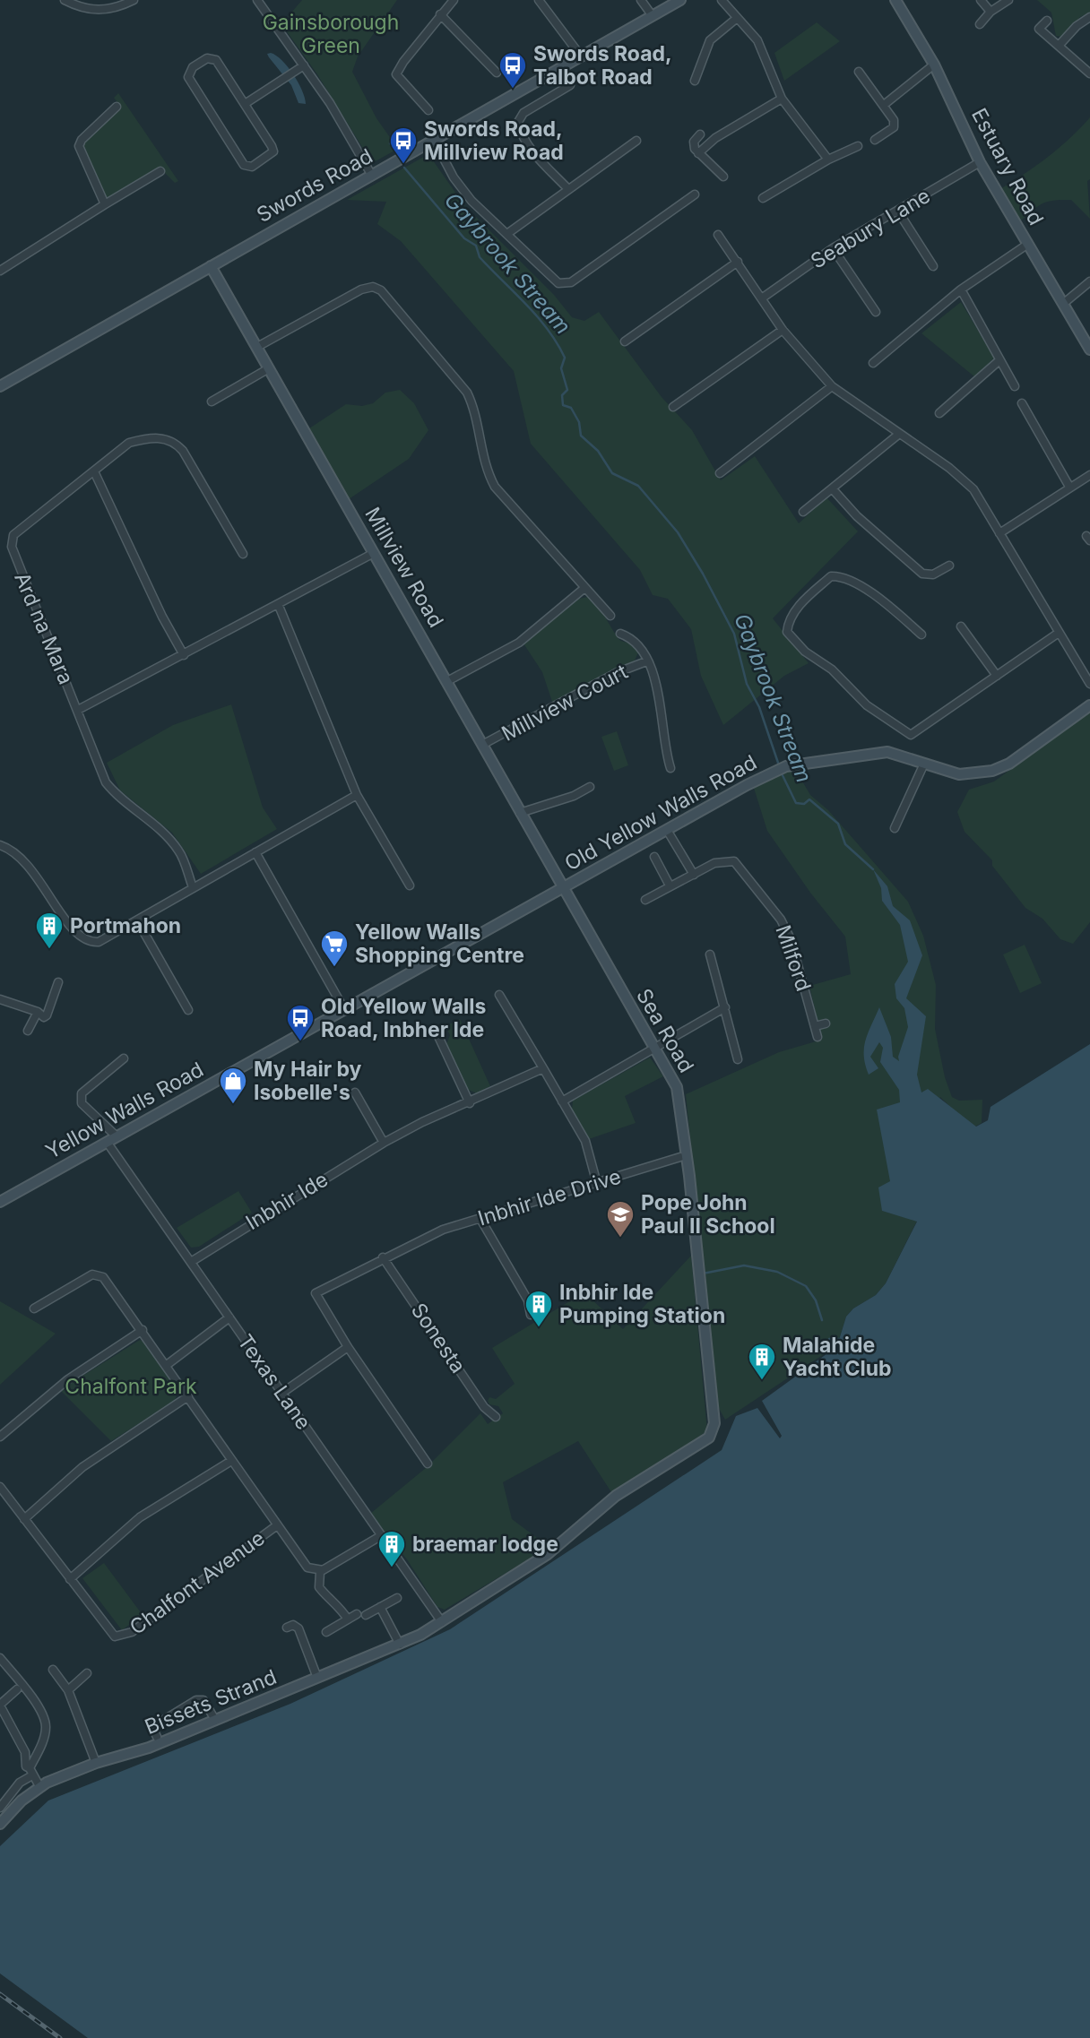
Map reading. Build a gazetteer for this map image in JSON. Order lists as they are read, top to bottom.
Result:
{
  "streets": {
    "street": [
      "Estuary Road",
      "Swords Road",
      "Seabury Lane",
      "Millview Road",
      "Ard na Mara",
      "Millview Court",
      "Old Yellow Walls Road",
      "Milford",
      "Sea Road",
      "Yellow Walls Road",
      "Inbhir Ide Drive",
      "Inbhir Ide",
      "Sonesta",
      "Texas Lane",
      "Chalfont Avenue",
      "Bissets Strand"
    ]
  },
  "crossings": [
    ["Estuary Road", "Seabury Lane"],
    ["Swords Road", "Millview Road"],
    ["Millview Road", "Ard na Mara"],
    ["Millview Road", "Millview Court"],
    ["Millview Road", "Old Yellow Walls Road"],
    ["Millview Road", "Sea Road"],
    ["Millview Road", "Yellow Walls Road"],
    ["Old Yellow Walls Road", "Sea Road"],
    ["Old Yellow Walls Road", "Yellow Walls Road"],
    ["Sea Road", "Yellow Walls Road"],
    ["Sea Road", "Bissets Strand"],
    ["Yellow Walls Road", "Texas Lane"],
    ["Inbhir Ide Drive", "Sonesta"],
    ["Inbhir Ide", "Texas Lane"],
    ["Texas Lane", "Bissets Strand"]
  ],
  "water": ["Gaybrook Stream"],
  "parks": ["Gainsborough Green", "Chalfont Park"],
  "places": {
    "bus stop": ["Swords Road, Talbot Road", "Swords Road, Millview Road", "Old Yellow Walls Road, Inbher Ide"],
    "building": [
      "Portmahon",
      "Inbhir Ide Pumping Station",
      "Malahide Yacht Club",
      "braemar lodge"
    ],
    "supermarket": ["Yellow Walls Shopping Centre"],
    "shop": ["My Hair by Isobelle's"],
    "school or university": ["Pope John Paul II School"]
  }
}
